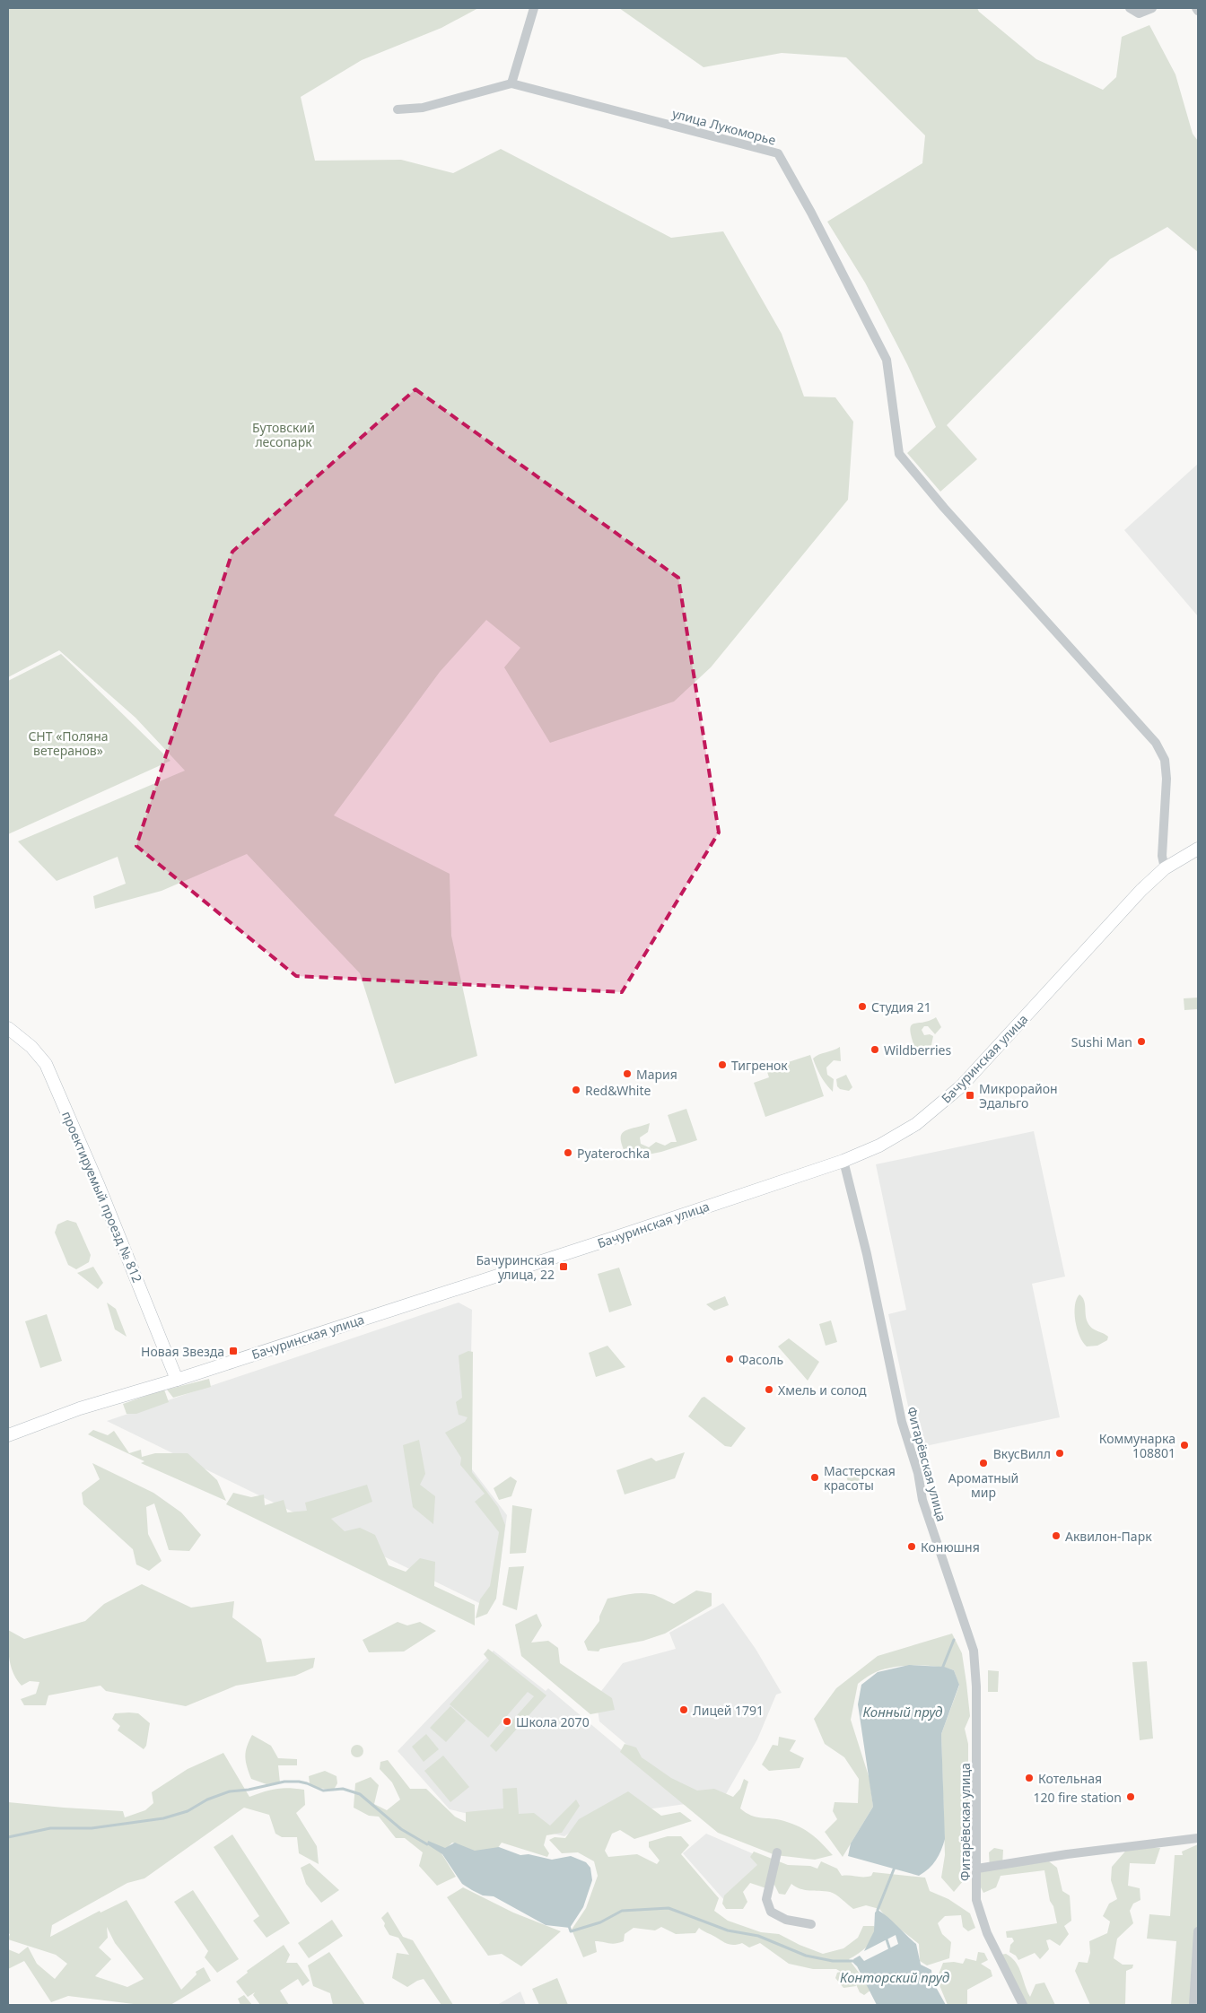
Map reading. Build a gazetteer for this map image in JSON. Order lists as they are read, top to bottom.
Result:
{
  "streets": {
    "street": [
      "улица Лукоморье",
      "Бачуринская улица",
      "проектируемый проезд № 812",
      "Фитарёвская улица"
    ]
  },
  "crossings": [
    ["улица Лукоморье", "Бачуринская улица"],
    ["Бачуринская улица", "проектируемый проезд № 812"],
    ["Бачуринская улица", "Фитарёвская улица"]
  ],
  "water": ["Конный пруд", "Конторский пруд"],
  "parks": ["Бутовский лесопарк", "СНТ «Поляна ветеранов»"],
  "places": {
    "other": [
      "Студия 21",
      "Sushi Man",
      "Wildberries",
      "Тигренок",
      "Мария",
      "Red&White",
      "Pyaterochka",
      "Фасоль",
      "Хмель и солод",
      "Коммунарка 108801",
      "ВкусВилл",
      "Ароматный мир",
      "Мастерская красоты",
      "Аквилон-Парк",
      "Конюшня",
      "Лицей 1791",
      "Школа 2070",
      "Котельная",
      "120 fire station"
    ],
    "transit": ["Микрорайон Эдальго", "Бачуринская улица, 22", "Новая Звезда"]
  }
}
